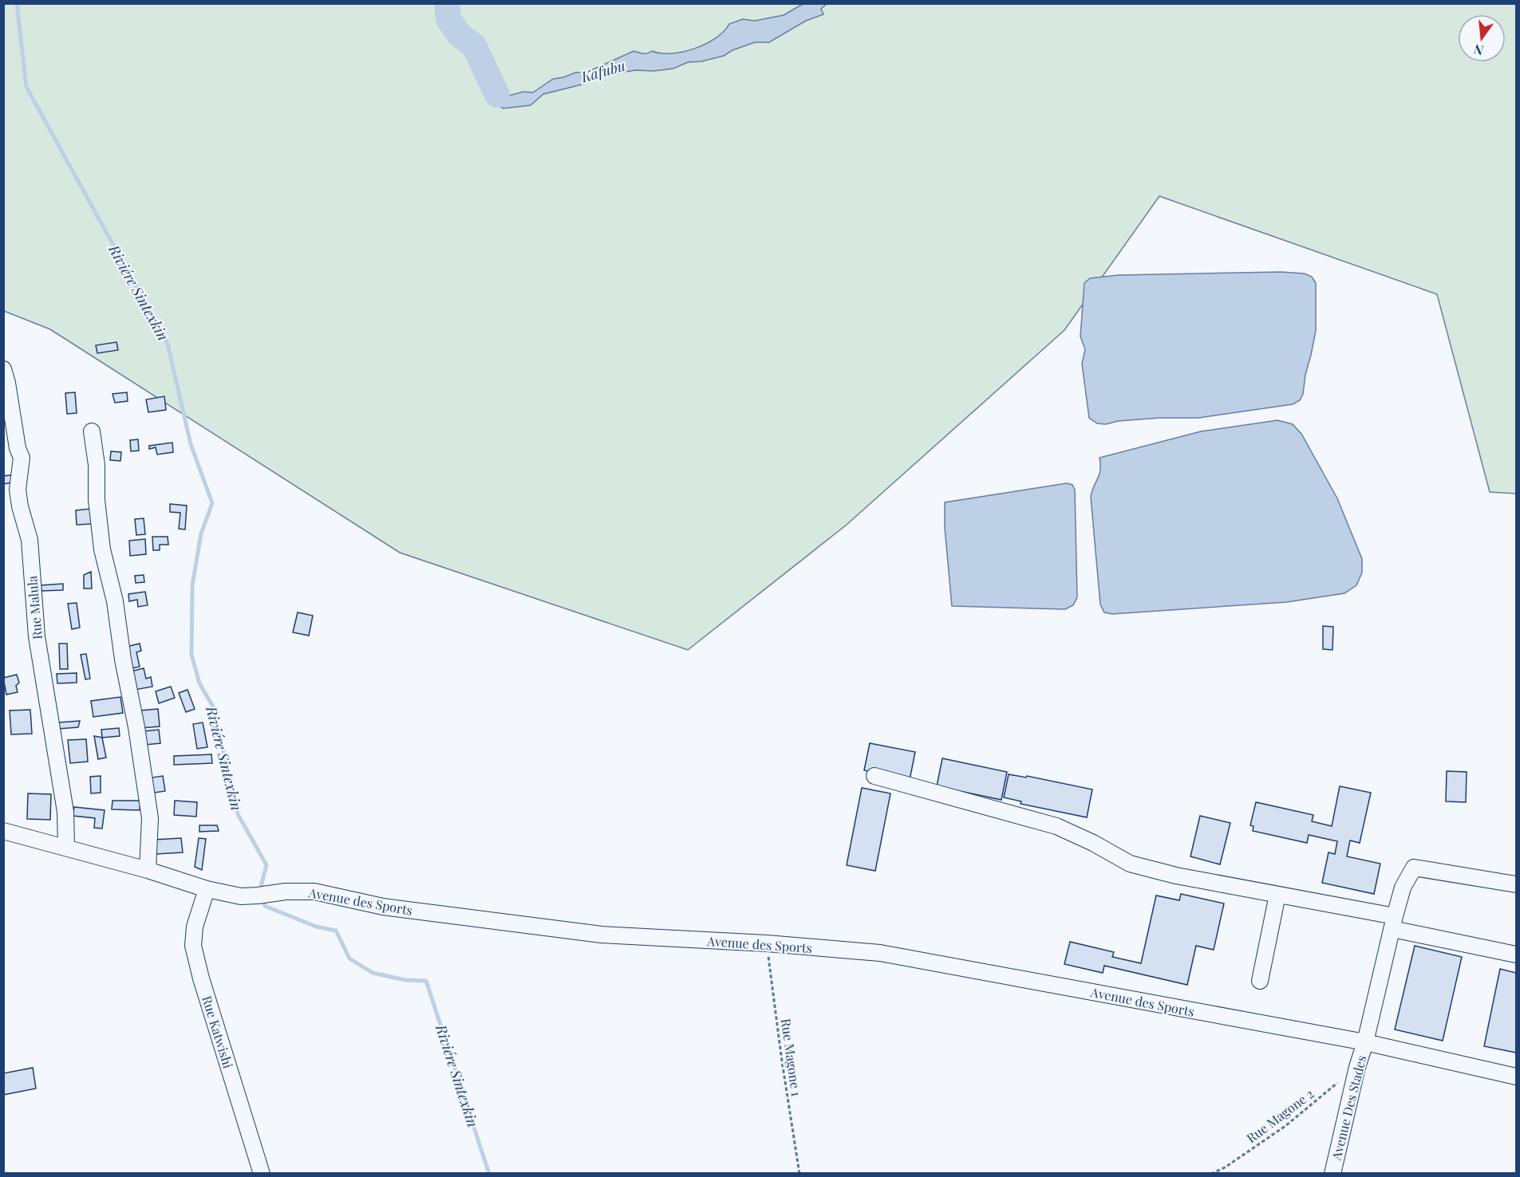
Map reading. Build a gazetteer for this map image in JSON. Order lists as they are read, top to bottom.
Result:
{
  "streets": {
    "street": [
      "Rue Malula",
      "Avenue des Sports",
      "Rue Katwishi",
      "Avenue Des Stades"
    ],
    "path": ["Rue Magone 1", "Rue Magone 2"]
  },
  "crossings": [
    ["Rue Malula", "Avenue des Sports"],
    ["Avenue des Sports", "Rue Katwishi"],
    ["Avenue des Sports", "Rue Magone 1"],
    ["Avenue des Sports", "Avenue Des Stades"],
    ["Avenue Des Stades", "Rue Magone 2"]
  ],
  "water": ["Kafubu", "Riviére Sintexkin"],
  "north": "bottom"
}
